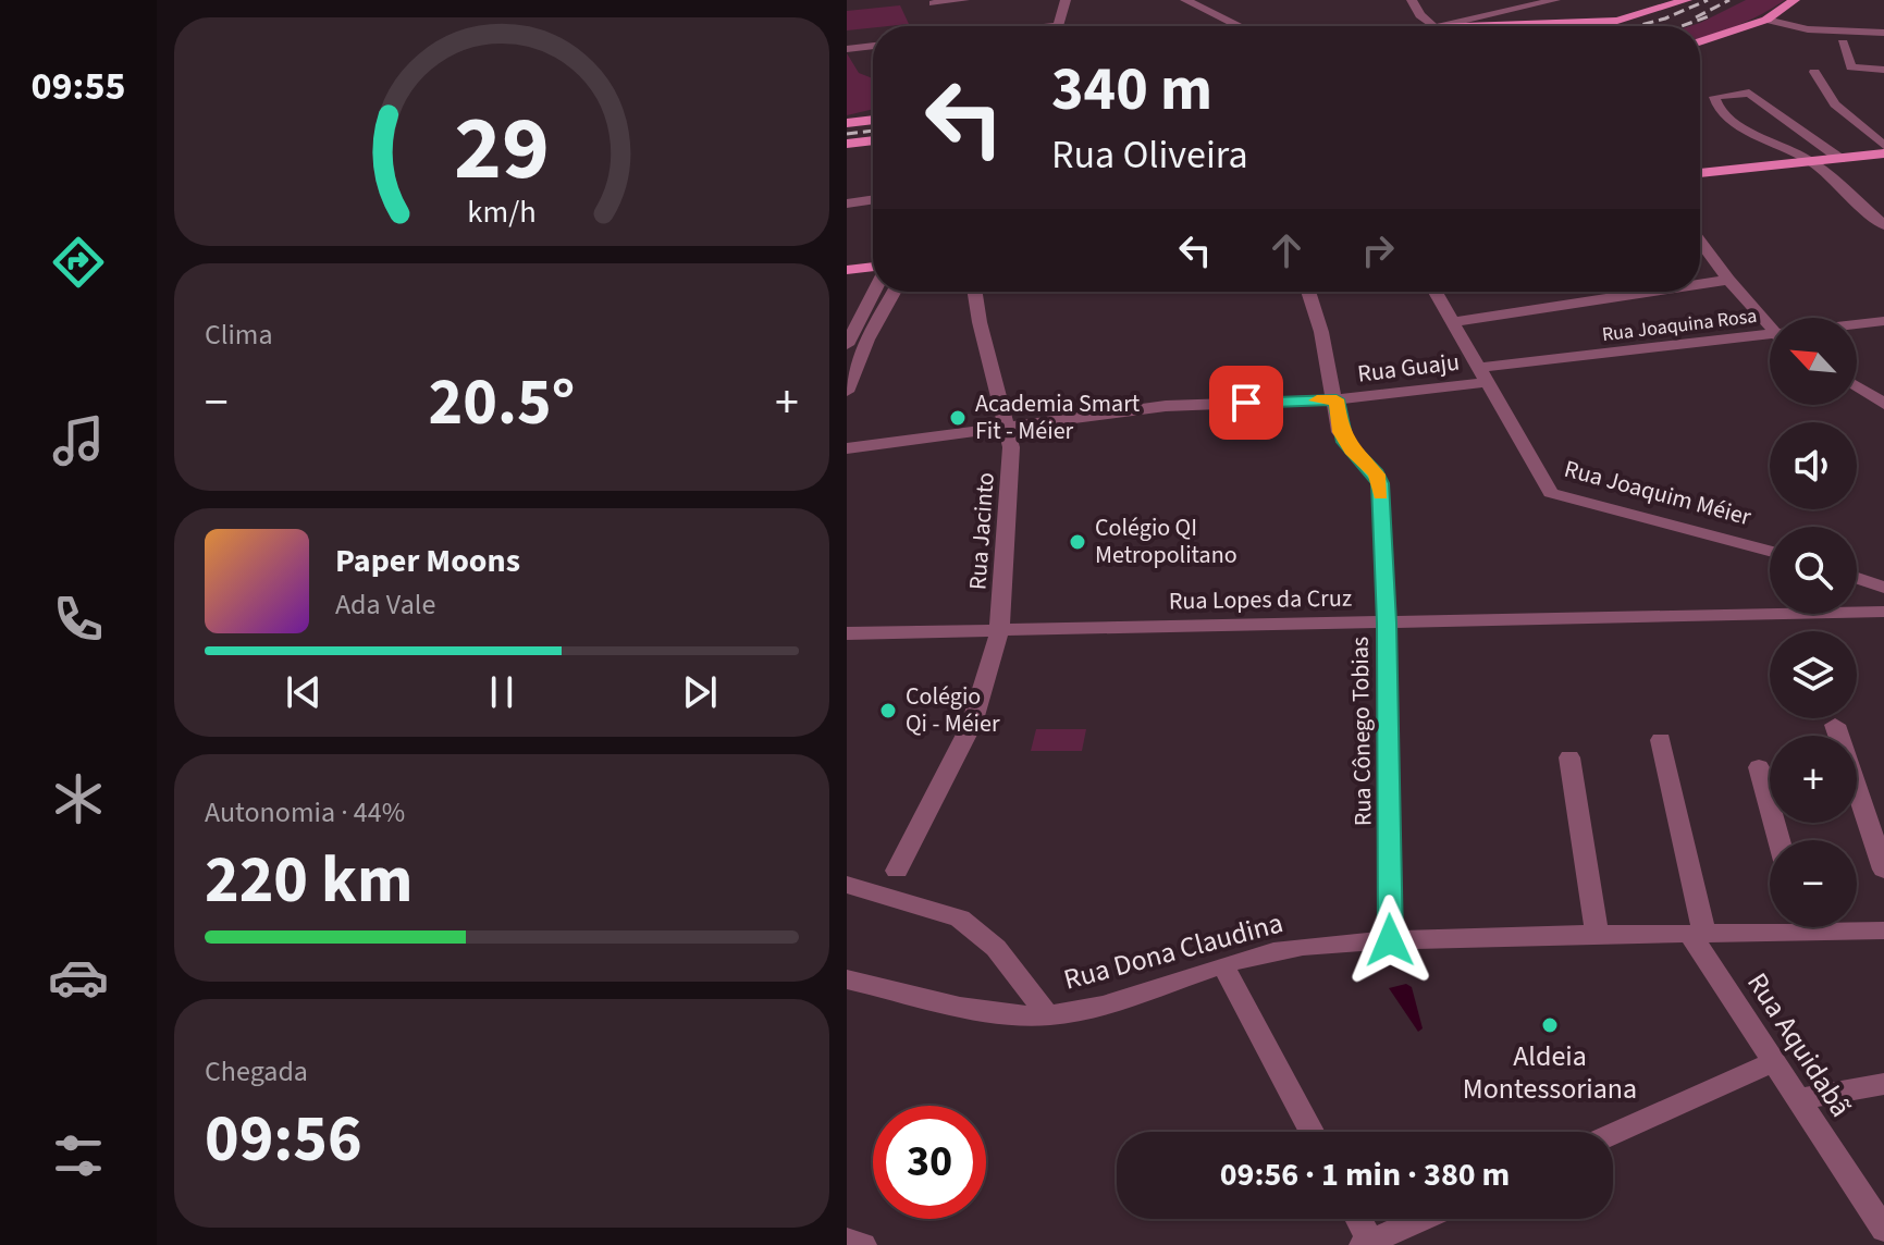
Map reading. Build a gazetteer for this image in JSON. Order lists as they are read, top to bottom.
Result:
{
  "streets": {
    "street": [
      "Rua Joaquina Rosa",
      "Rua Guaju",
      "Rua Joaquim Méier",
      "Rua Jacinto",
      "Rua Lopes da Cruz",
      "Rua Cônego Tobias",
      "Rua Dona Claudina",
      "Rua Aquidabã"
    ]
  },
  "crossings": [
    ["Rua Joaquina Rosa", "Rua Guaju"],
    ["Rua Joaquina Rosa", "Rua Joaquim Méier"],
    ["Rua Guaju", "Rua Joaquim Méier"],
    ["Rua Guaju", "Rua Jacinto"],
    ["Rua Guaju", "Rua Cônego Tobias"],
    ["Rua Jacinto", "Rua Lopes da Cruz"],
    ["Rua Lopes da Cruz", "Rua Cônego Tobias"],
    ["Rua Cônego Tobias", "Rua Dona Claudina"],
    ["Rua Dona Claudina", "Rua Aquidabã"]
  ],
  "places": [
    "Academia Smart Fit - Méier",
    "Colégio QI Metropolitano",
    "Colégio Qi - Méier",
    "Aldeia Montessoriana"
  ],
  "north": "top left",
  "page": {
    "tabs": "09:55",
    "turn": ["340 m", "Rua Oliveira"],
    "tile": [
      "Clima",
      ["Autonomia · 44%", "220 km"],
      ["Chegada", "09:56"]
    ],
    "map_buttons": ["+", "−"],
    "heat": ["−", "20.5°", "+"],
    "song": ["Paper Moons", "Ada Vale"],
    "limit": "30",
    "trip": "09:56 · 1 min · 380 m",
    "gauge": ["29", "km/h"]
  }
}
